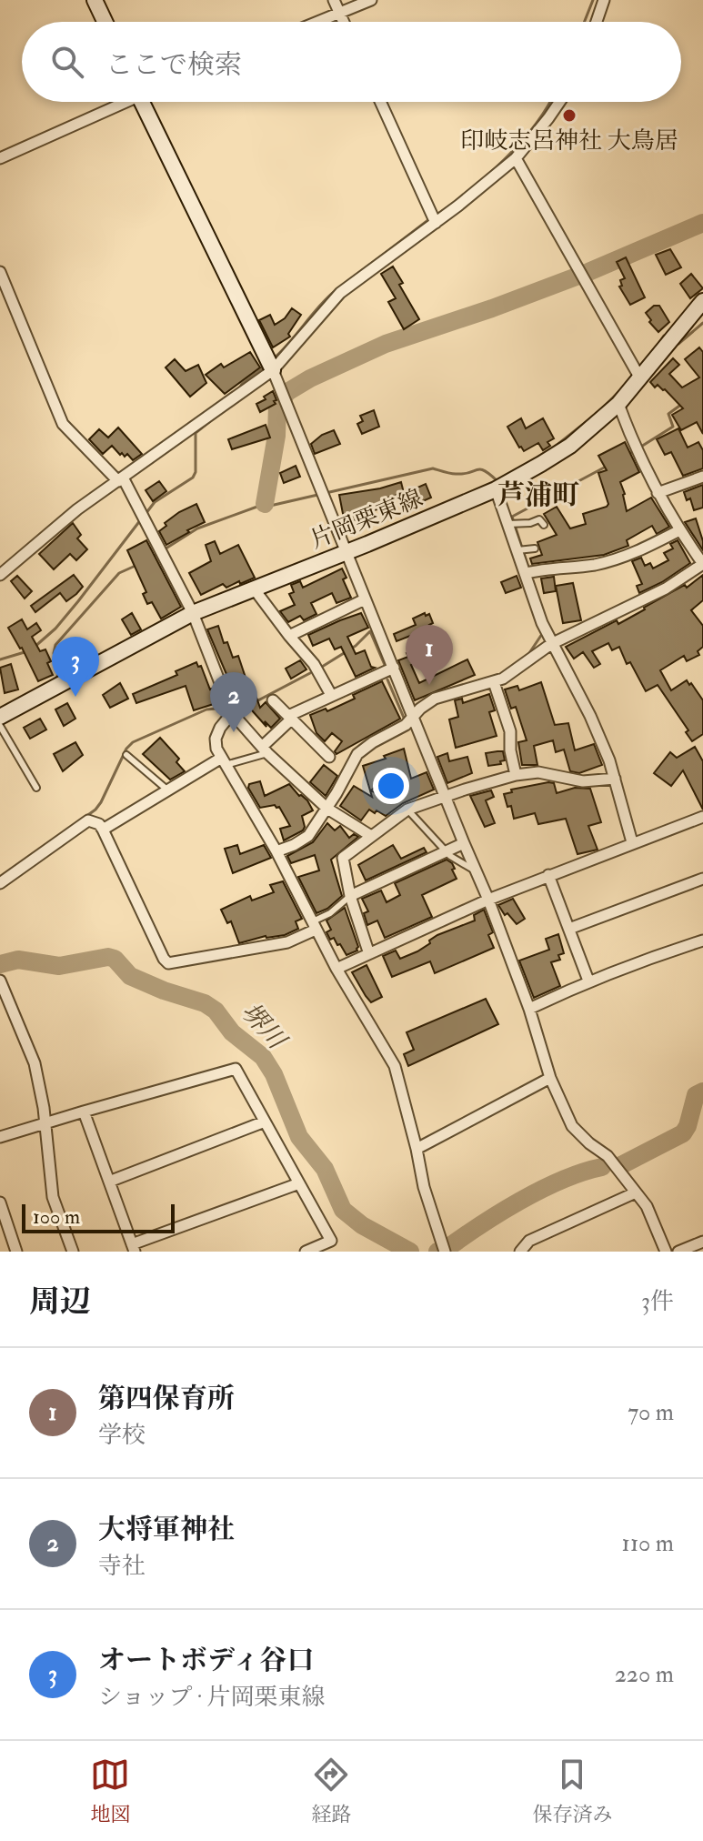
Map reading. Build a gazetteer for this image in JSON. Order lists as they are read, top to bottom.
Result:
{
  "streets": {
    "main road": ["片岡栗東線"]
  },
  "districts": ["芦浦町"],
  "water": ["堺川"],
  "places": ["印岐志呂神社 大鳥居"],
  "scale_bar": "100 m",
  "page": {
    "search": "ここで検索",
    "pins": ["1", "3", "2"],
    "scale": "100 m",
    "heading": ["周辺", "3件"],
    "list": [
      {
        "mark": "1",
        "name": "第四保育所",
        "note": "学校",
        "value": "70 m"
      },
      {
        "mark": "2",
        "name": "大将軍神社",
        "note": "寺社",
        "value": "110 m"
      },
      {
        "mark": "3",
        "name": "オートボディ谷口",
        "note": "ショップ · 片岡栗東線",
        "value": "220 m"
      }
    ],
    "nav": ["地図", "経路", "保存済み"]
  }
}
